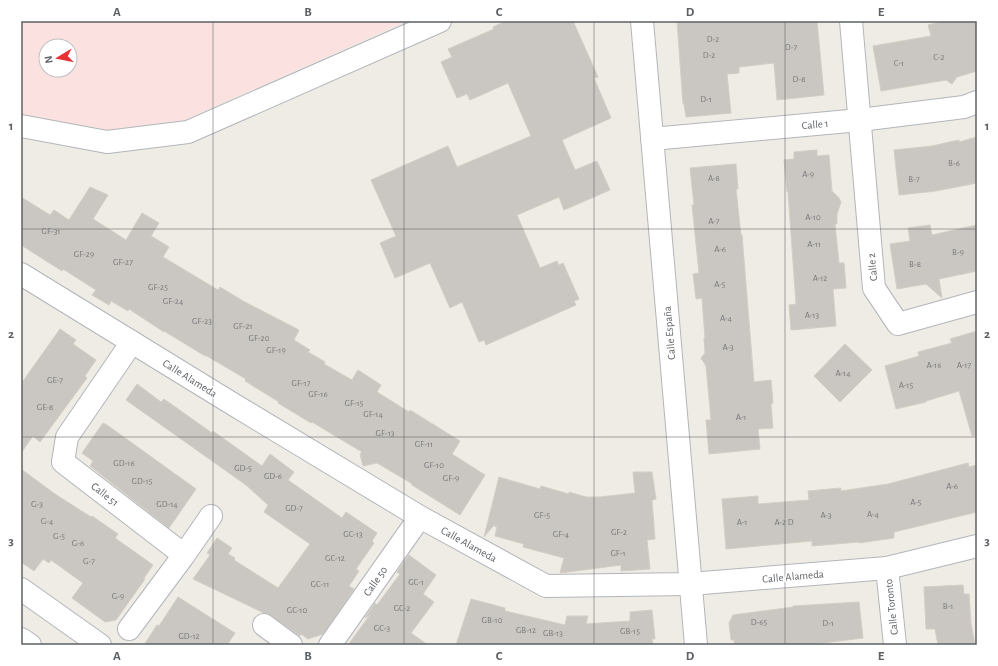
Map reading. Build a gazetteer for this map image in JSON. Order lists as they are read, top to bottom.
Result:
{
  "streets": {
    "street": [
      "Calle 1",
      "Calle 2",
      "Calle España",
      "Calle Alameda",
      "Calle 51",
      "Calle 50",
      "Calle Toronto"
    ]
  },
  "crossings": [
    ["Calle 1", "Calle 2"],
    ["Calle 1", "Calle España"],
    ["Calle España", "Calle Alameda"],
    ["Calle Alameda", "Calle 51"],
    ["Calle Alameda", "Calle 50"],
    ["Calle Alameda", "Calle Toronto"]
  ],
  "house_numbers": [
    "D-2",
    "D-7",
    "D-2",
    "C-2",
    "C-1",
    "D-8",
    "D-1",
    "B-6",
    "A-9",
    "A-8",
    "B-7",
    "A-10",
    "A-7",
    "GF-31",
    "A-11",
    "A-6",
    "B-9",
    "GF-29",
    "GF-27",
    "B-8",
    "A-12",
    "A-5",
    "GF-25",
    "GF-24",
    "A-13",
    "A-4",
    "GF-23",
    "GF-21",
    "GF-20",
    "A-3",
    "GF-19",
    "A-16",
    "A-17",
    "A-14",
    "GE-7",
    "GF-17",
    "A-15",
    "GF-16",
    "GF-15",
    "GE-8",
    "GF-14",
    "A-1",
    "GF-13",
    "GF-11",
    "GD-16",
    "GF-10",
    "GD-5",
    "GD-6",
    "GF-9",
    "GD-15",
    "A-6",
    "A-5",
    "G-3",
    "GD-14",
    "GD-7",
    "A-4",
    "GF-5",
    "A-3",
    "G-4",
    "A-1",
    "A-2 D",
    "GF-2",
    "GC-13",
    "GF-4",
    "G-5",
    "G-6",
    "GF-1",
    "GC-12",
    "G-7",
    "GC-1",
    "GC-11",
    "G-9",
    "B-1",
    "GC-2",
    "GC-10",
    "GB-10",
    "D-65",
    "D-1",
    "GC-3",
    "GB-12",
    "GB-15",
    "GB-13",
    "GD-12"
  ],
  "north": "left",
  "grid": {
    "columns": [
      "A",
      "B",
      "C",
      "D",
      "E"
    ],
    "rows": ["1", "2", "3"]
  }
}
